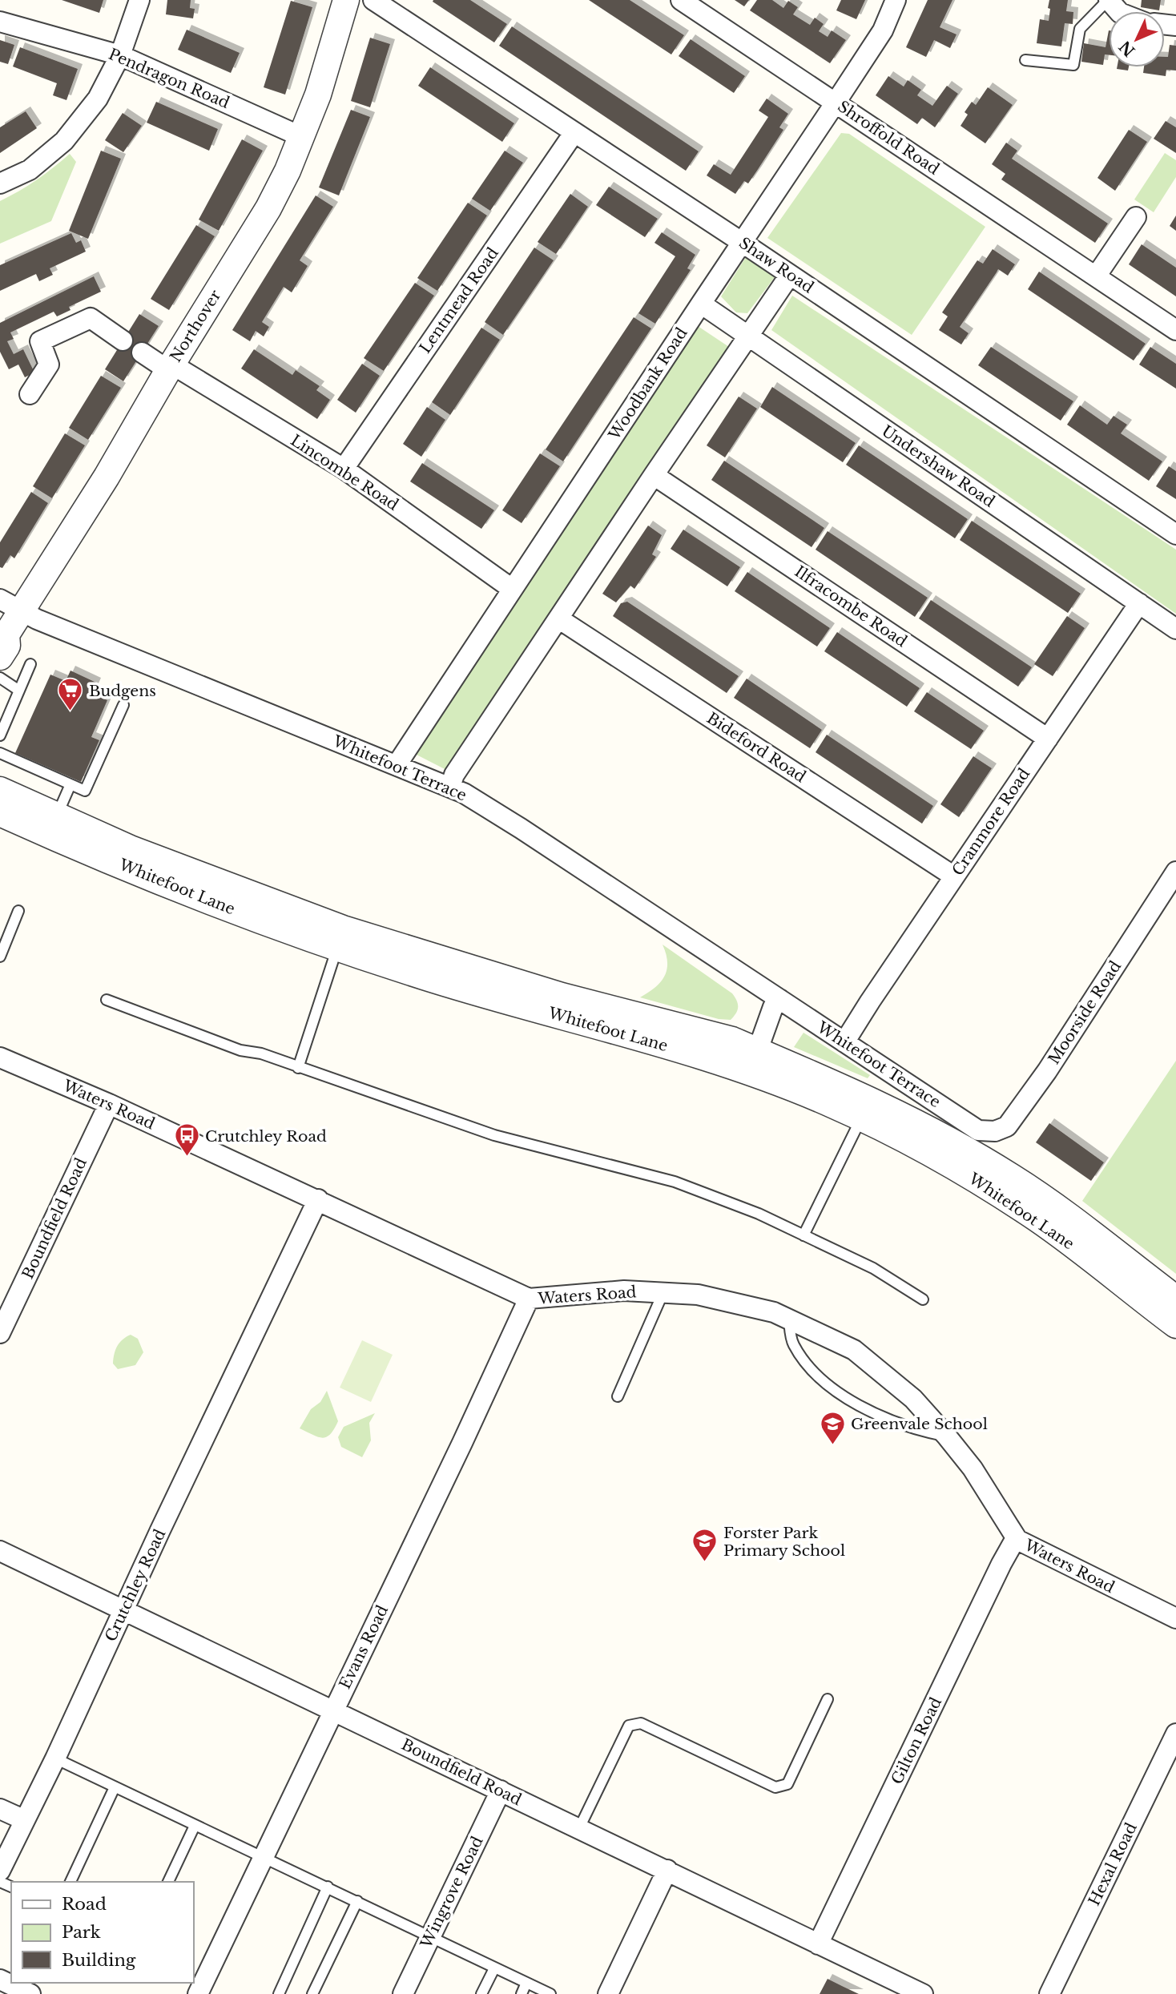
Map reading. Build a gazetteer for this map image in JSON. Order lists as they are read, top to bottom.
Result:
{
  "streets": {
    "street": [
      "Pendragon Road",
      "Shroffold Road",
      "Shaw Road",
      "Lentmead Road",
      "Northover",
      "Woodbank Road",
      "Undershaw Road",
      "Lincombe Road",
      "Ilfracombe Road",
      "Bideford Road",
      "Whitefoot Terrace",
      "Cranmore Road",
      "Whitefoot Lane",
      "Moorside Road",
      "Waters Road",
      "Boundfield Road",
      "Crutchley Road",
      "Evans Road",
      "Gilton Road",
      "Hexal Road",
      "Wingrove Road"
    ]
  },
  "crossings": [
    ["Pendragon Road", "Northover"],
    ["Shroffold Road", "Woodbank Road"],
    ["Shaw Road", "Lentmead Road"],
    ["Shaw Road", "Woodbank Road"],
    ["Lentmead Road", "Lincombe Road"],
    ["Northover", "Lincombe Road"],
    ["Northover", "Whitefoot Terrace"],
    ["Woodbank Road", "Undershaw Road"],
    ["Woodbank Road", "Lincombe Road"],
    ["Woodbank Road", "Whitefoot Terrace"],
    ["Undershaw Road", "Cranmore Road"],
    ["Ilfracombe Road", "Cranmore Road"],
    ["Bideford Road", "Cranmore Road"],
    ["Whitefoot Terrace", "Cranmore Road"],
    ["Whitefoot Terrace", "Moorside Road"],
    ["Waters Road", "Boundfield Road"],
    ["Waters Road", "Crutchley Road"],
    ["Waters Road", "Evans Road"],
    ["Waters Road", "Gilton Road"],
    ["Boundfield Road", "Crutchley Road"],
    ["Boundfield Road", "Evans Road"],
    ["Boundfield Road", "Gilton Road"],
    ["Boundfield Road", "Wingrove Road"]
  ],
  "places": {
    "supermarket": ["Budgens"],
    "bus stop": ["Crutchley Road"],
    "school or university": ["Greenvale School", "Forster Park Primary School"]
  },
  "legend": ["Road", "Park", "Building"],
  "north": "bottom left"
}
